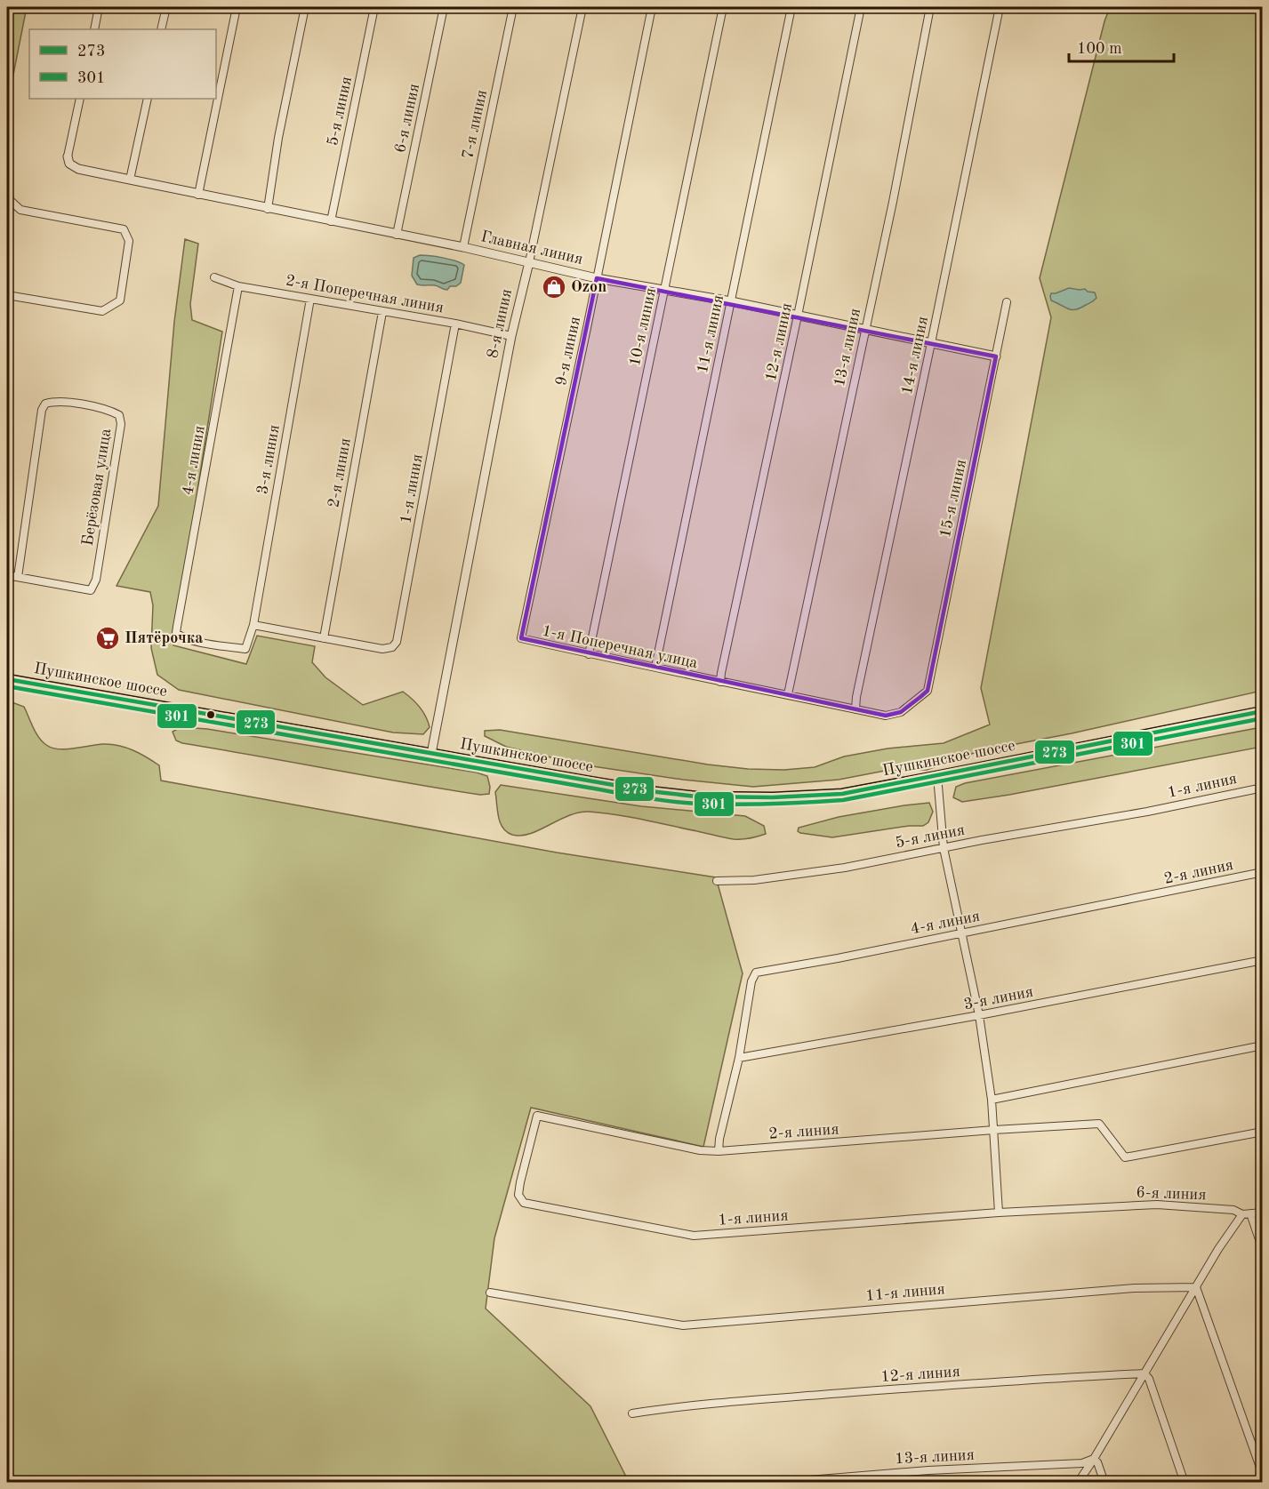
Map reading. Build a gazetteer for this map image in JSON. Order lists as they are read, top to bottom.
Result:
{
  "streets": {
    "main road": ["Пушкинское шоссе"],
    "street": [
      "5-я линия",
      "6-я линия",
      "7-я линия",
      "Главная линия",
      "2-я Поперечная линия",
      "8-я линия",
      "10-я линия",
      "11-я линия",
      "12-я линия",
      "13-я линия",
      "9-я линия",
      "14-я линия",
      "3-я линия",
      "4-я линия",
      "2-я линия",
      "Берёзовая улица",
      "1-я линия",
      "15-я линия",
      "1-я Поперечная улица"
    ]
  },
  "crossings": [
    ["5-я линия", "Главная линия"],
    ["5-я линия", "1-я линия"],
    ["6-я линия", "Главная линия"],
    ["6-я линия", "1-я линия"],
    ["7-я линия", "Главная линия"],
    ["Главная линия", "8-я линия"],
    ["Главная линия", "10-я линия"],
    ["Главная линия", "11-я линия"],
    ["Главная линия", "12-я линия"],
    ["Главная линия", "13-я линия"],
    ["Главная линия", "9-я линия"],
    ["Главная линия", "14-я линия"],
    ["Главная линия", "15-я линия"],
    ["2-я Поперечная линия", "8-я линия"],
    ["2-я Поперечная линия", "3-я линия"],
    ["2-я Поперечная линия", "4-я линия"],
    ["2-я Поперечная линия", "2-я линия"],
    ["2-я Поперечная линия", "1-я линия"],
    ["8-я линия", "Пушкинское шоссе"],
    ["10-я линия", "1-я Поперечная улица"],
    ["11-я линия", "1-я Поперечная улица"],
    ["12-я линия", "1-я Поперечная улица"],
    ["13-я линия", "1-я Поперечная улица"],
    ["9-я линия", "1-я Поперечная улица"],
    ["14-я линия", "1-я Поперечная улица"],
    ["3-я линия", "4-я линия"],
    ["4-я линия", "2-я линия"],
    ["2-я линия", "1-я линия"],
    ["15-я линия", "1-я Поперечная улица"]
  ],
  "places": {
    "shop": ["Ozon"],
    "supermarket": ["Пятёрочка"]
  },
  "lines": ["transit line 273", "transit line 301"],
  "legend": ["273", "301"],
  "scale_bar": "100 m"
}
